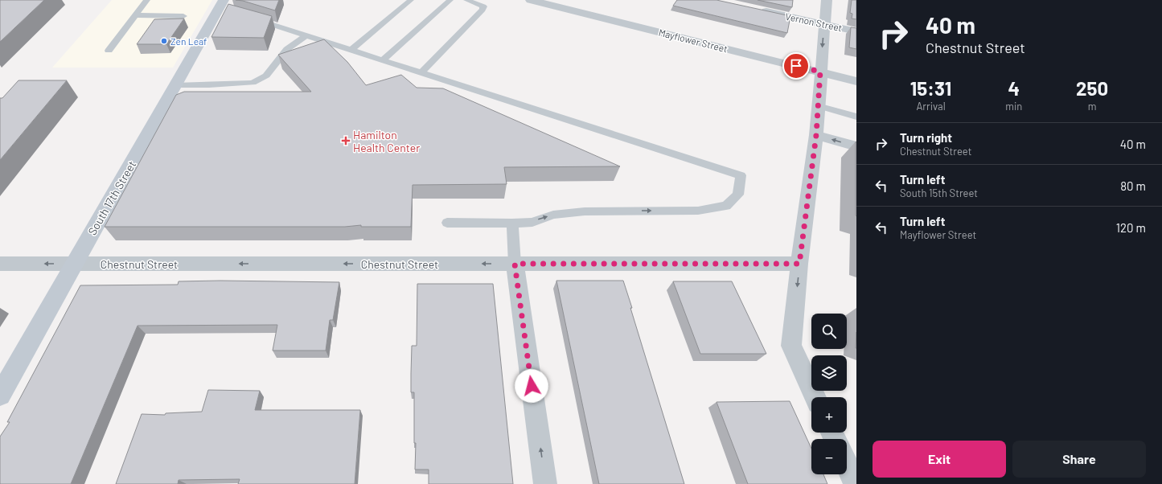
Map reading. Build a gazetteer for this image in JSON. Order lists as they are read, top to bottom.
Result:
{
  "streets": {
    "main road": ["South 17th Street"],
    "street": ["Vernon Street", "Mayflower Street", "Chestnut Street"]
  },
  "crossings": [
    ["South 17th Street", "Chestnut Street"]
  ],
  "one_way": ["Chestnut Street"],
  "places": {
    "other": ["Zen Leaf"],
    "health": ["Hamilton Health Center"]
  },
  "page": {
    "turn": ["40 m", "Chestnut Street"],
    "eta": [
      "15:31",
      "Arrival",
      "4",
      "min",
      "250",
      "m"
    ],
    "list": [
      {
        "name": "Turn right",
        "note": "Chestnut Street",
        "value": "40 m"
      },
      {
        "name": "Turn left",
        "note": "South 15th Street",
        "value": "80 m"
      },
      {
        "name": "Turn left",
        "note": "Mayflower Street",
        "value": "120 m"
      }
    ],
    "map_buttons": ["+", "−"],
    "buttons": ["Exit", "Share"]
  }
}
